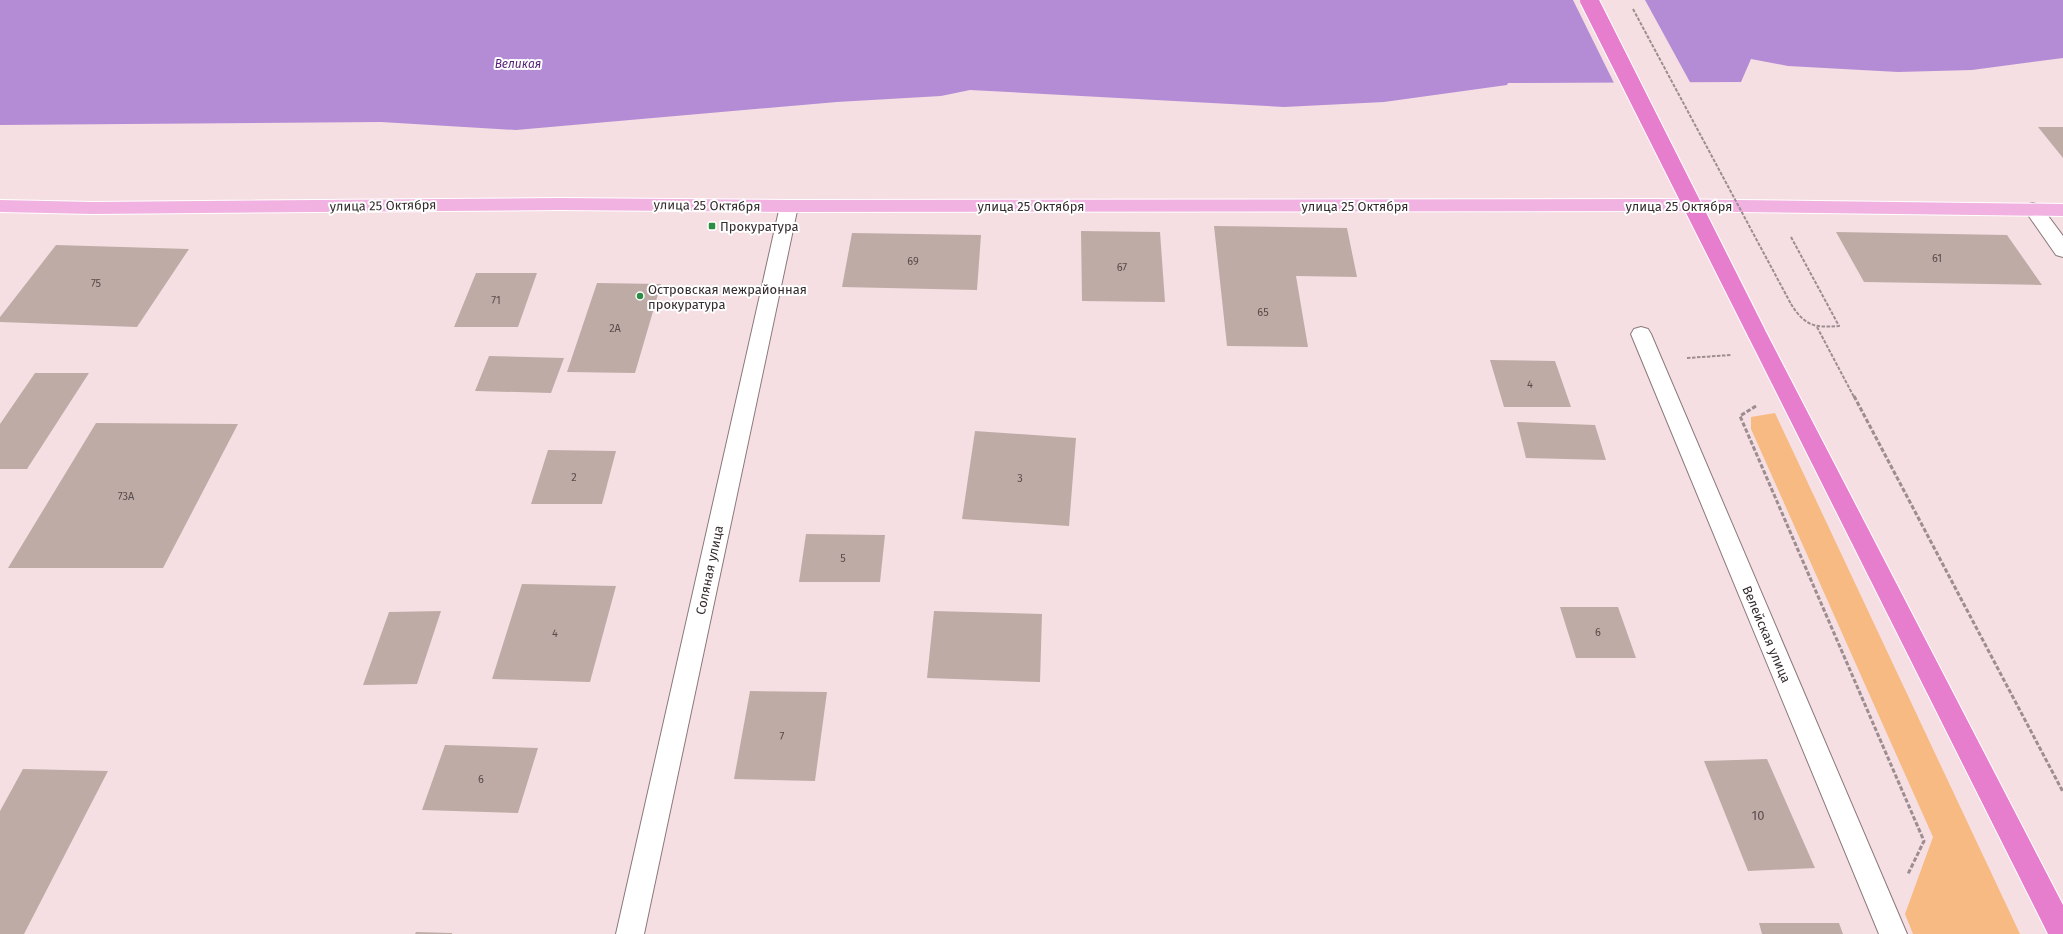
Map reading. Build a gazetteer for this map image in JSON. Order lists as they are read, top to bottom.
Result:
{
  "streets": {
    "main road": ["улица 25 Октября"],
    "street": ["Соляная улица", "Велейская улица"]
  },
  "crossings": [
    ["улица 25 Октября", "Соляная улица"]
  ],
  "water": ["Великая"],
  "places": {
    "transit": ["Прокуратура"],
    "other": ["Островская межрайонная прокуратура"]
  },
  "house_numbers": [
    "61",
    "69",
    "67",
    "75",
    "71",
    "65",
    "2А",
    "4",
    "2",
    "3",
    "73А",
    "5",
    "6",
    "4",
    "7",
    "6",
    "10"
  ]
}
